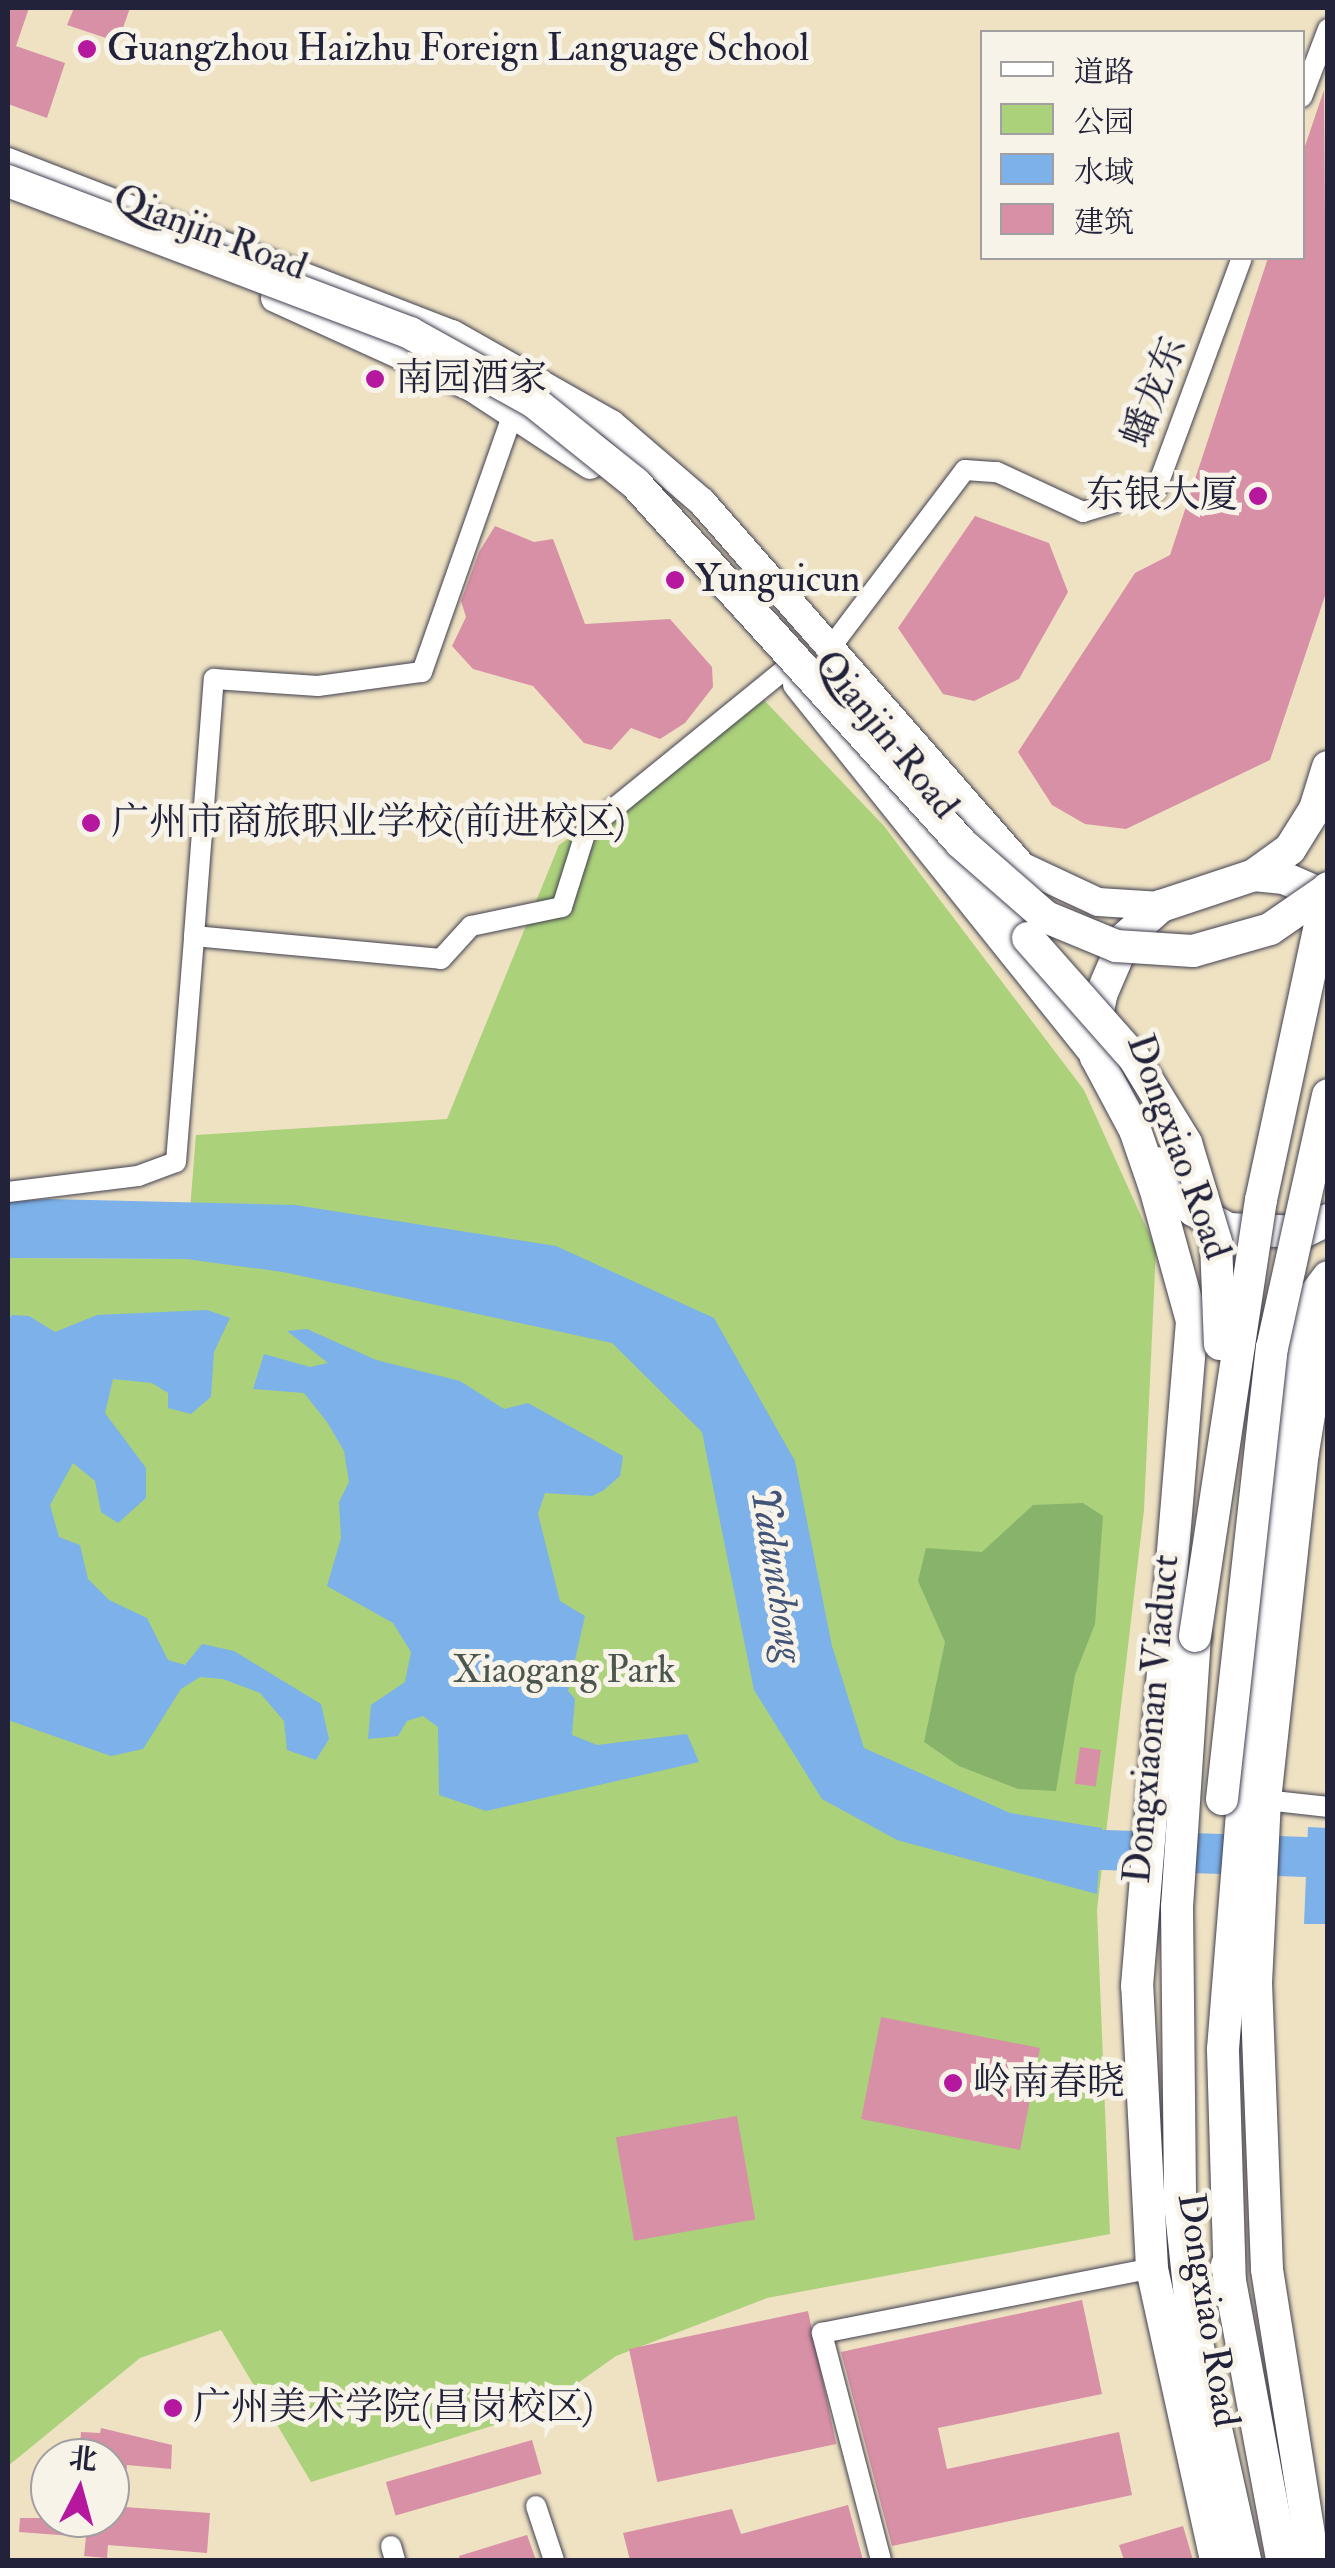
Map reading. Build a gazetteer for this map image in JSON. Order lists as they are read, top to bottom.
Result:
{
  "streets": {
    "main road": ["Qianjin Road", "Dongxiao Road", "Dongxiaonan Viaduct"],
    "street": ["蟠龙东"]
  },
  "crossings": [
    ["Qianjin Road", "蟠龙东"],
    ["Qianjin Road", "Dongxiao Road"],
    ["Dongxiao Road", "Dongxiaonan Viaduct"]
  ],
  "water": ["Yadunchong"],
  "parks": ["Xiaogang Park"],
  "places": [
    "Guangzhou Haizhu Foreign Language School",
    "南园酒家",
    "东银大厦",
    "Yunguicun",
    "广州市商旅职业学校(前进校区)",
    "岭南春晓",
    "广州美术学院(昌岗校区)"
  ],
  "legend": [
    "道路",
    "公园",
    "水域",
    "建筑"
  ],
  "north": "top"
}
